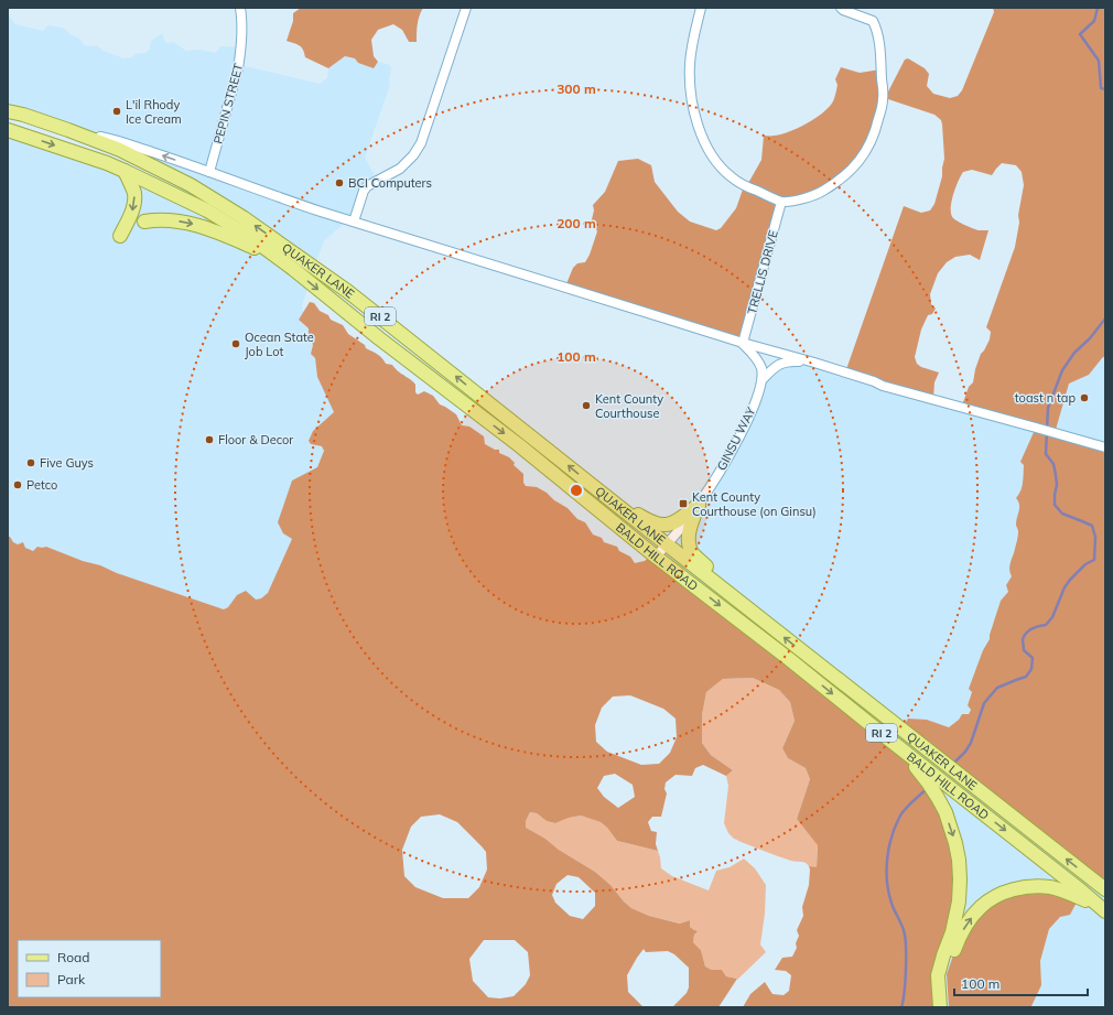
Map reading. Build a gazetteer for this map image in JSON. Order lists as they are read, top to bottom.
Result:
{
  "streets": {
    "main road": ["QUAKER LANE", "RI 2", "BALD HILL ROAD"],
    "street": ["PEPIN STREET", "TRELLIS DRIVE", "GINSU WAY"]
  },
  "crossings": [
    ["PEPIN STREET", "QUAKER LANE"],
    ["QUAKER LANE", "TRELLIS DRIVE"],
    ["QUAKER LANE", "GINSU WAY"],
    ["TRELLIS DRIVE", "GINSU WAY"],
    ["RI 2", "BALD HILL ROAD"],
    ["GINSU WAY", "BALD HILL ROAD"]
  ],
  "one_way": ["QUAKER LANE", "BALD HILL ROAD"],
  "places": {
    "other": [
      "L'il Rhody Ice Cream",
      "BCI Computers",
      "Ocean State Job Lot",
      "toast n tap",
      "Kent County Courthouse",
      "Floor & Decor",
      "Five Guys",
      "Petco"
    ],
    "transit": ["Kent County Courthouse (on Ginsu)"]
  },
  "legend": ["Road", "Park"],
  "scale_bar": "100 m",
  "rings": ["300 m", "200 m", "100 m"]
}
